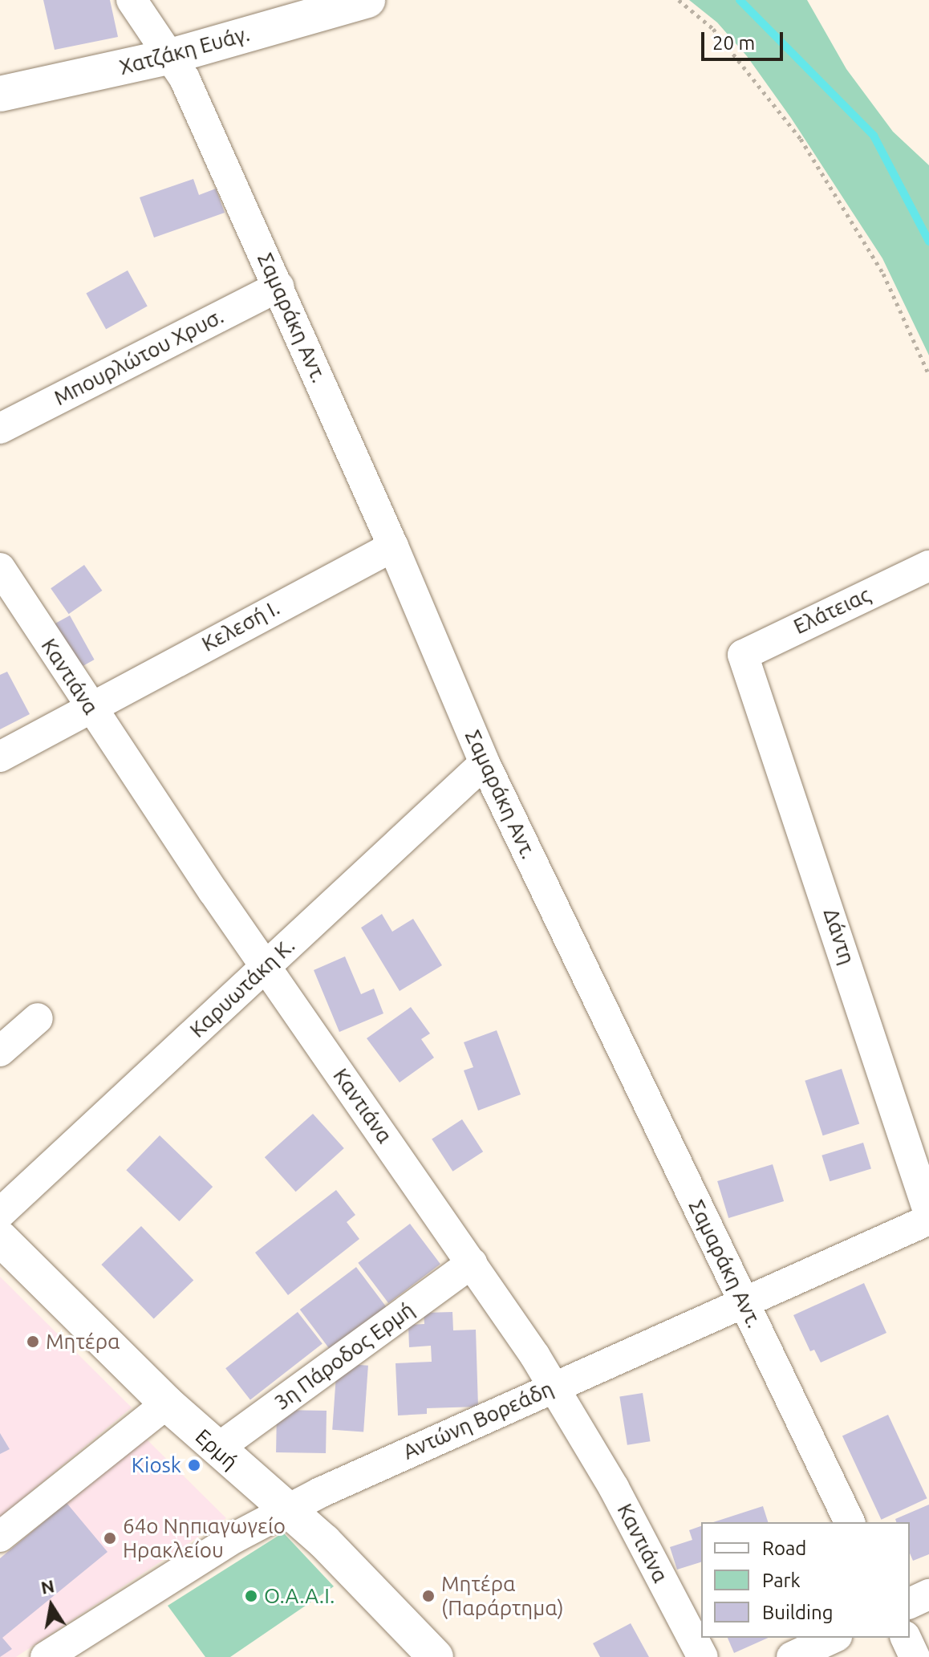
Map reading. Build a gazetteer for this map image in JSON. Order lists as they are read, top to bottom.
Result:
{
  "streets": {
    "street": [
      "Χατζάκη Ευάγ.",
      "Σαμαράκη Αντ.",
      "Μπουρλώτου Χρυσ.",
      "Ελάτειας",
      "Κελεσή Ι.",
      "Καντιάνα",
      "Δάντη",
      "Καρυωτάκη Κ.",
      "3η Πάροδος Ερμή",
      "Αντώνη Βορεάδη",
      "Ερμή"
    ]
  },
  "crossings": [
    ["Χατζάκη Ευάγ.", "Σαμαράκη Αντ."],
    ["Σαμαράκη Αντ.", "Μπουρλώτου Χρυσ."],
    ["Σαμαράκη Αντ.", "Κελεσή Ι."],
    ["Σαμαράκη Αντ.", "Καρυωτάκη Κ."],
    ["Σαμαράκη Αντ.", "Αντώνη Βορεάδη"],
    ["Ελάτειας", "Δάντη"],
    ["Κελεσή Ι.", "Καντιάνα"],
    ["Καντιάνα", "Καρυωτάκη Κ."],
    ["Καντιάνα", "3η Πάροδος Ερμή"],
    ["Καντιάνα", "Αντώνη Βορεάδη"],
    ["3η Πάροδος Ερμή", "Ερμή"],
    ["Αντώνη Βορεάδη", "Ερμή"]
  ],
  "places": [
    "Μητέρα",
    "Kiosk",
    "64ο Νηπιαγωγείο Ηρακλείου",
    "Ο.Α.Α.Ι.",
    "Μητέρα (Παράρτημα)"
  ],
  "legend": ["Road", "Park", "Building"],
  "scale_bar": "20 m",
  "north": "top"
}
